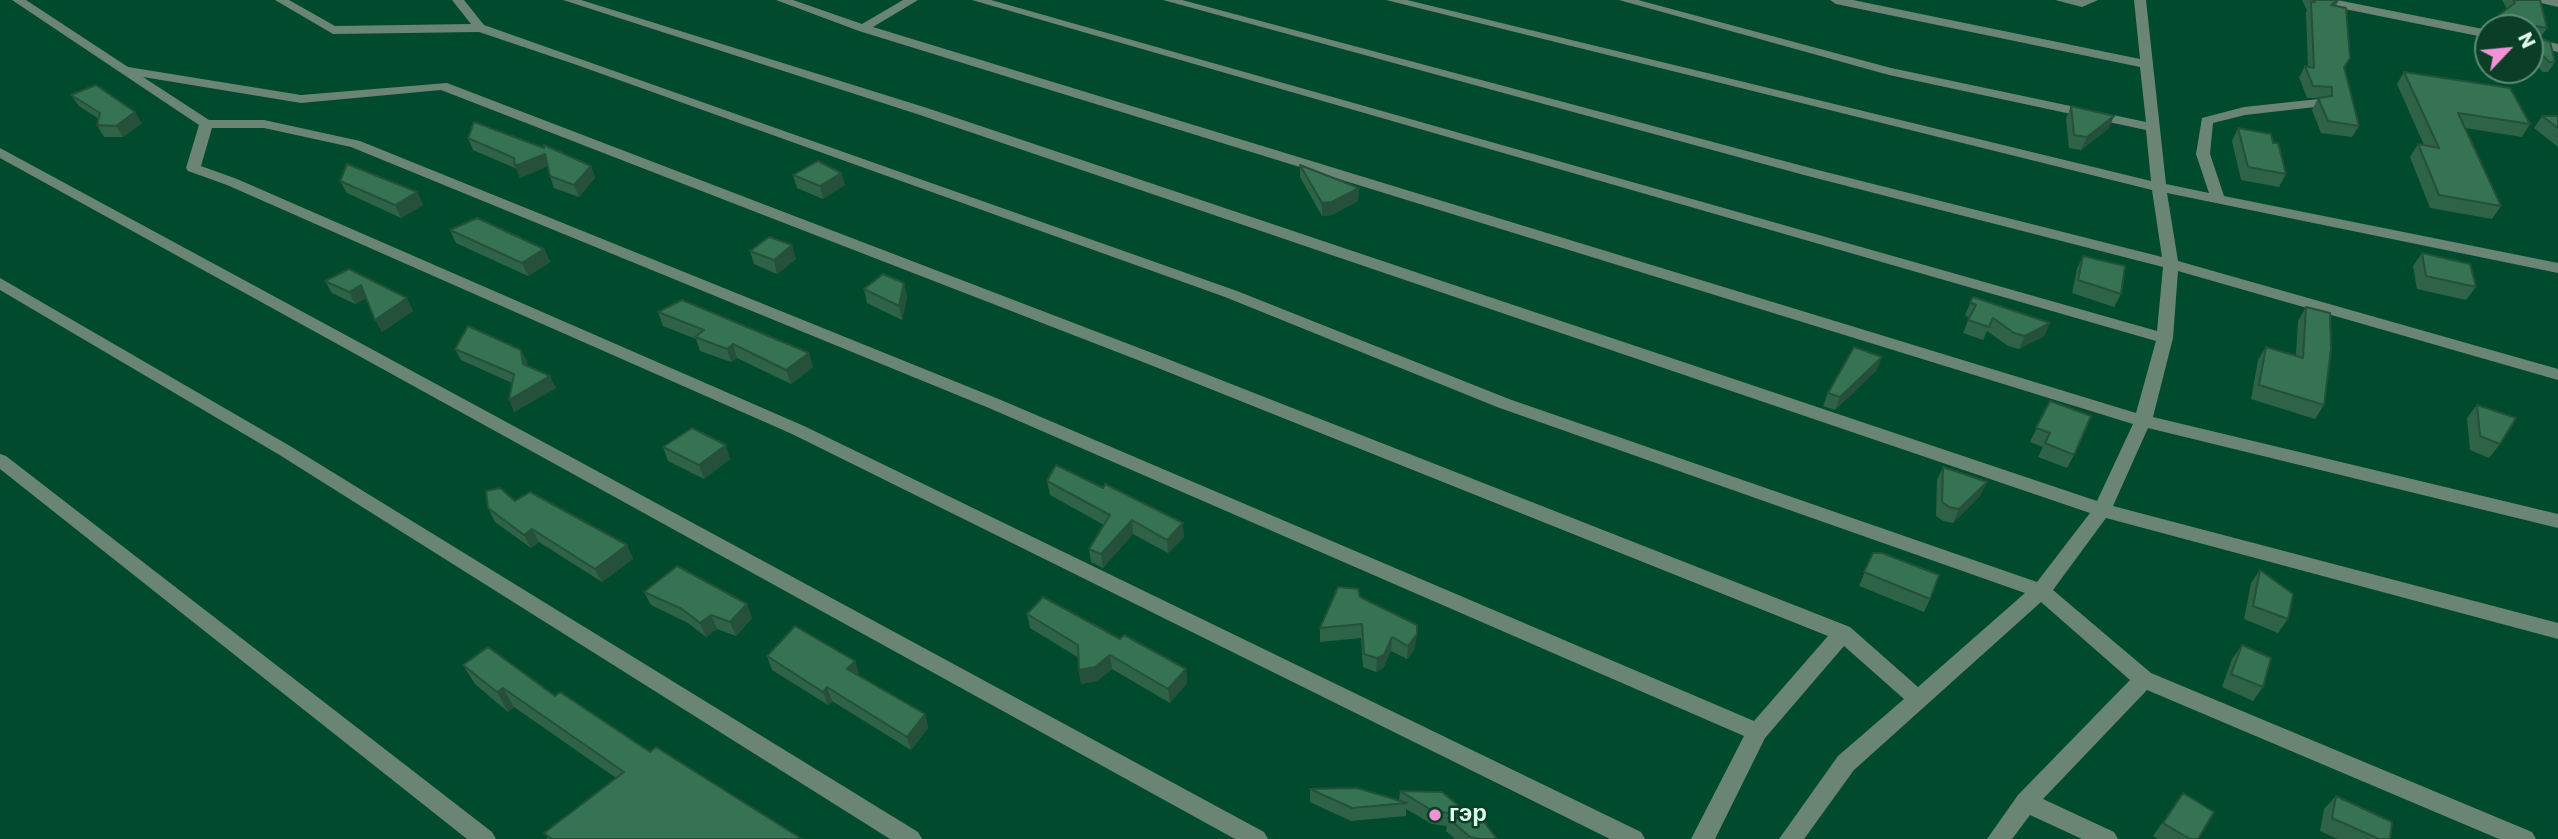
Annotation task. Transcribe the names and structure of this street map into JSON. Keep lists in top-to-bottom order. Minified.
{"places":["гэр"],"north":"top right"}
